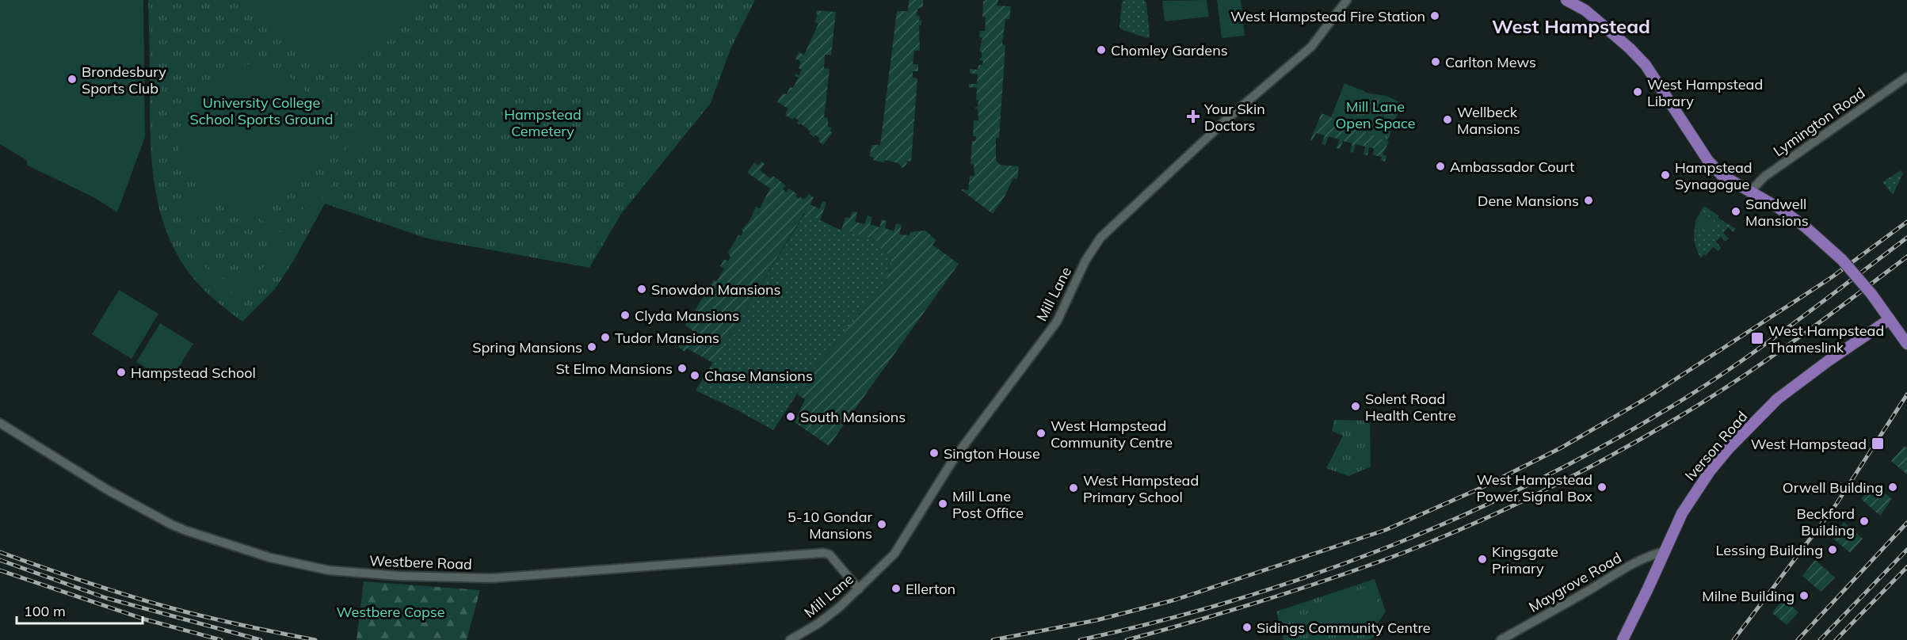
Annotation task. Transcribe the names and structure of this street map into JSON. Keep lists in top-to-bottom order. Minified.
{"streets":{"main road":["Iverson Road"],"street":["Lymington Road","Mill Lane","Westbere Road","Maygrove Road"]},"crossings":[["Mill Lane","Westbere Road"],["Iverson Road","Maygrove Road"]],"districts":["West Hampstead"],"parks":["University College School Sports Ground","Mill Lane Open Space","Hampstead Cemetery","Westbere Copse"],"places":{"other":["West Hampstead Fire Station","Chomley Gardens","Carlton Mews","Brondesbury Sports Club","West Hampstead Library","Wellbeck Mansions","Ambassador Court","Hampstead Synagogue","Dene Mansions","Sandwell Mansions","Snowdon Mansions","Clyda Mansions","Tudor Mansions","Spring Mansions","St Elmo Mansions","Hampstead School","Chase Mansions","Solent Road Health Centre","South Mansions","West Hampstead Community Centre","Sington House","West Hampstead Power Signal Box","Orwell Building","West Hampstead Primary School","Mill Lane Post Office","Beckford Building","5-10 Gondar Mansions","Lessing Building","Kingsgate Primary","Ellerton","Milne Building","Sidings Community Centre"],"health":["Your Skin Doctors"],"transit":["West Hampstead Thameslink","West Hampstead"]},"scale_bar":"100 m"}
